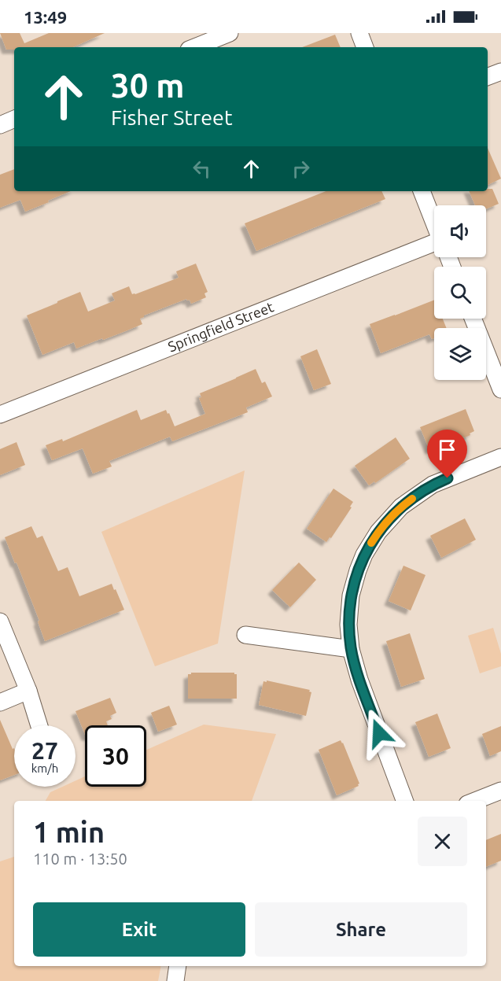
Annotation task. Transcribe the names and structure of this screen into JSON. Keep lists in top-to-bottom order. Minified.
{"streets":{"street":["Springfield Street"]},"page":{"status":"13:49","turn":["30 m","Fisher Street"],"speed":"27 km/h","limit":"30","heading":["1 min","110 m · 13:50"],"buttons":["Exit","Share"]}}
